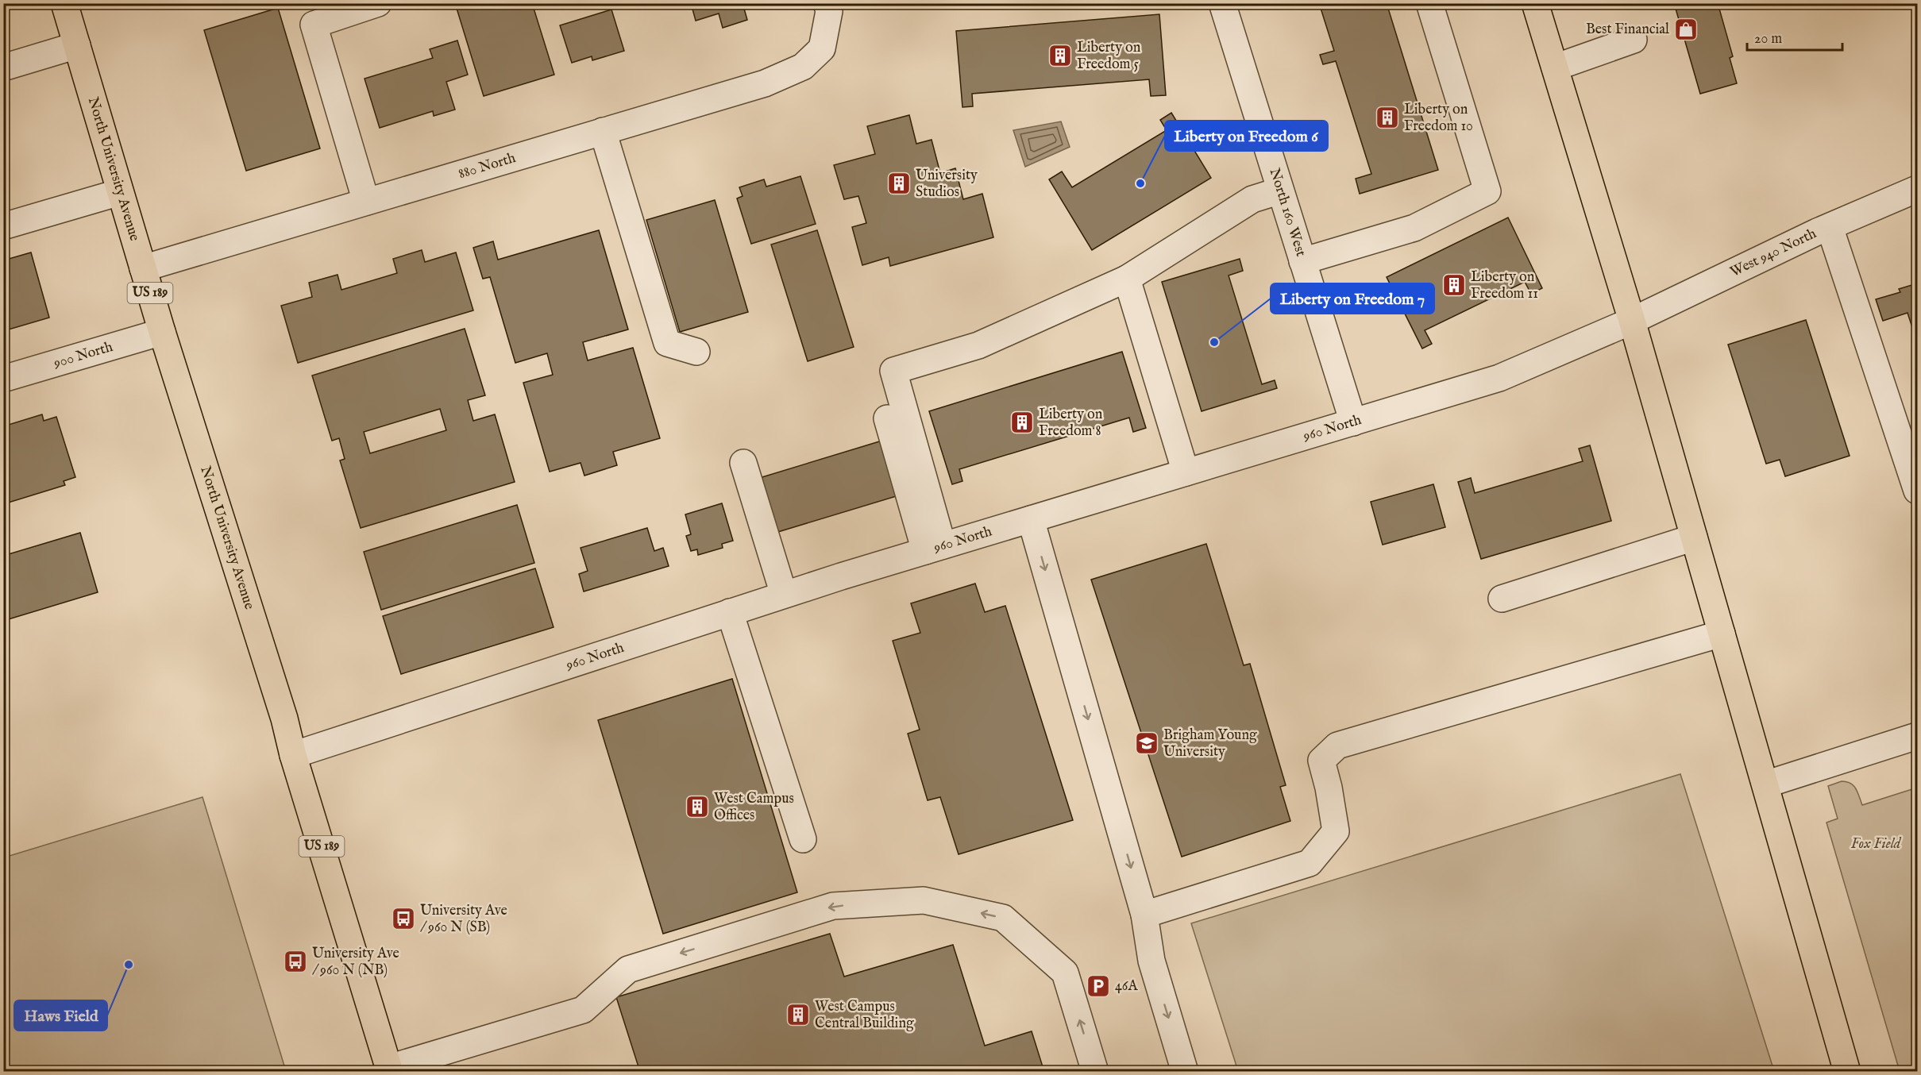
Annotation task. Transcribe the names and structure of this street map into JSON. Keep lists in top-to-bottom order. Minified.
{"streets":{"main road":["North University Avenue","US 189"],"street":["880 North","North 160 West","West 940 North","900 North","960 North"]},"crossings":[["880 North","North University Avenue"],["North University Avenue","900 North"],["North University Avenue","960 North"],["North 160 West","960 North"],["West 940 North","960 North"]],"parks":["Fox Field"],"places":{"shop":["Best Financial"],"building":["Liberty on Freedom 5","Liberty on Freedom 10","University Studios","Liberty on Freedom 11","Liberty on Freedom 8","West Campus Offices","West Campus Central Building"],"other":["Liberty on Freedom 6","Liberty on Freedom 7","Haws Field"],"school or university":["Brigham Young University"],"bus stop":["University Ave / 960 N (SB)","University Ave / 960 N (NB)"],"parking":["46A"]},"scale_bar":"20 m"}
